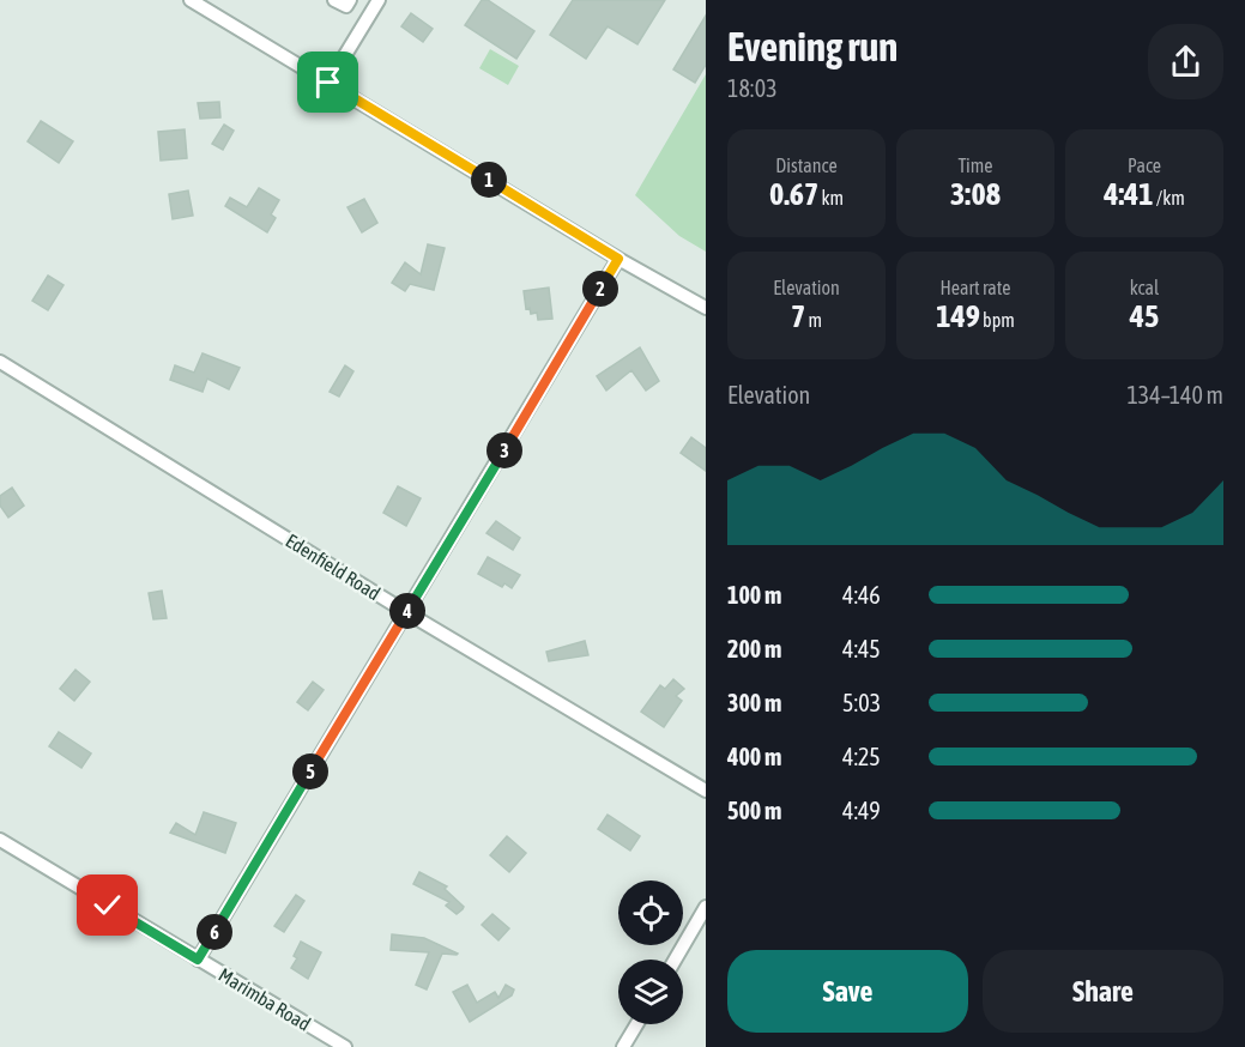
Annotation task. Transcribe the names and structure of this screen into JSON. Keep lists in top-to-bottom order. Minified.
{"streets":{"street":["Edenfield Road","Marimba Road"]},"page":{"heading":["Evening run","18:03"],"stats":[["Distance","0.67 km"],["Time","3:08"],["Pace","4:41 /km"],["Elevation","7 m"],["Heart rate","149 bpm"],["kcal","45"]],"pins":["1","2","3","4","5","6"],"chart":["Elevation","134–140 m"],"list":[{"name":"100 m","note":"4:46"},{"name":"200 m","note":"4:45"},{"name":"300 m","note":"5:03"},{"name":"400 m","note":"4:25"},{"name":"500 m","note":"4:49"}],"buttons":["Save","Share"]}}
